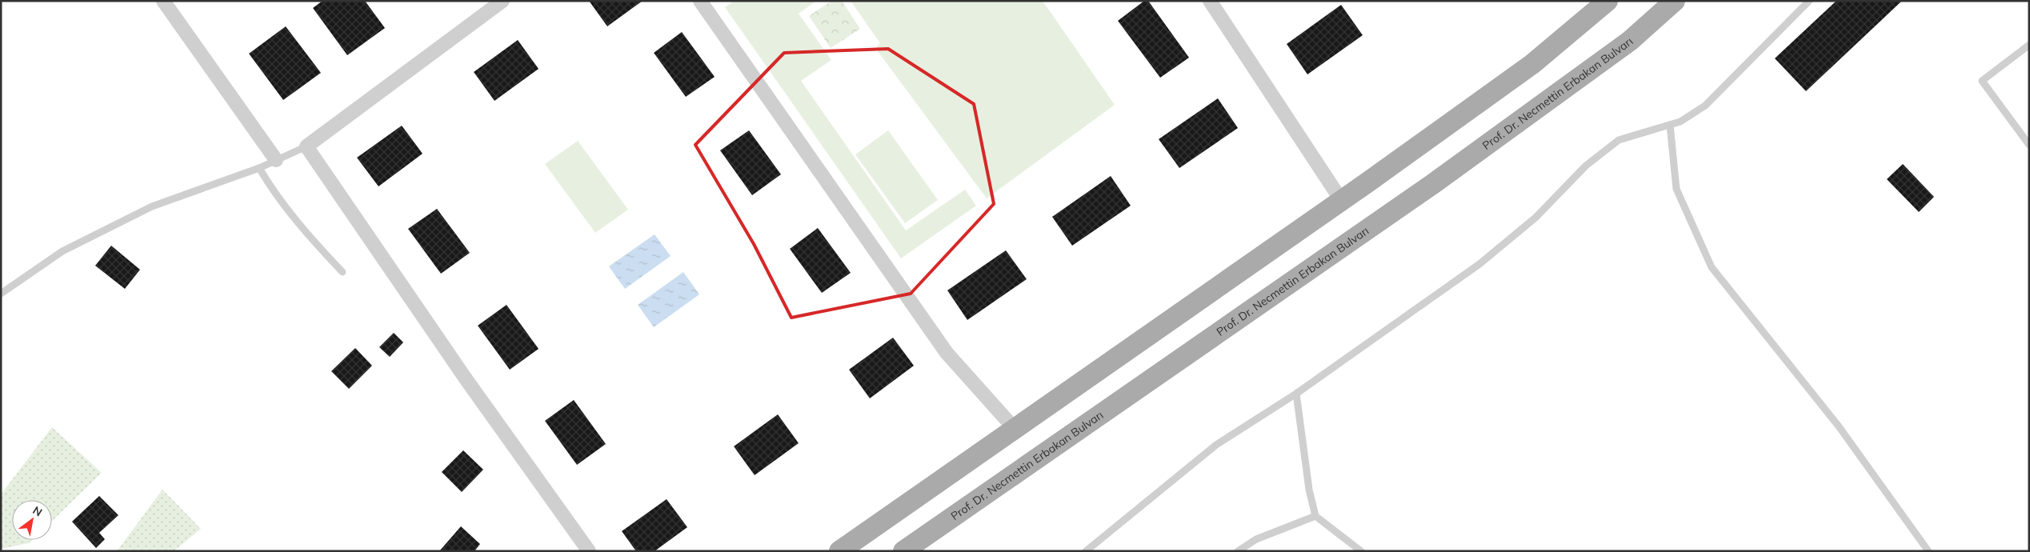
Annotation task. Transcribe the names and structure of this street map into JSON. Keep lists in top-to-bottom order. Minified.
{"streets":{"main road":["Prof. Dr. Necmettin Erbakan Bulvarı"]},"north":"top right"}
